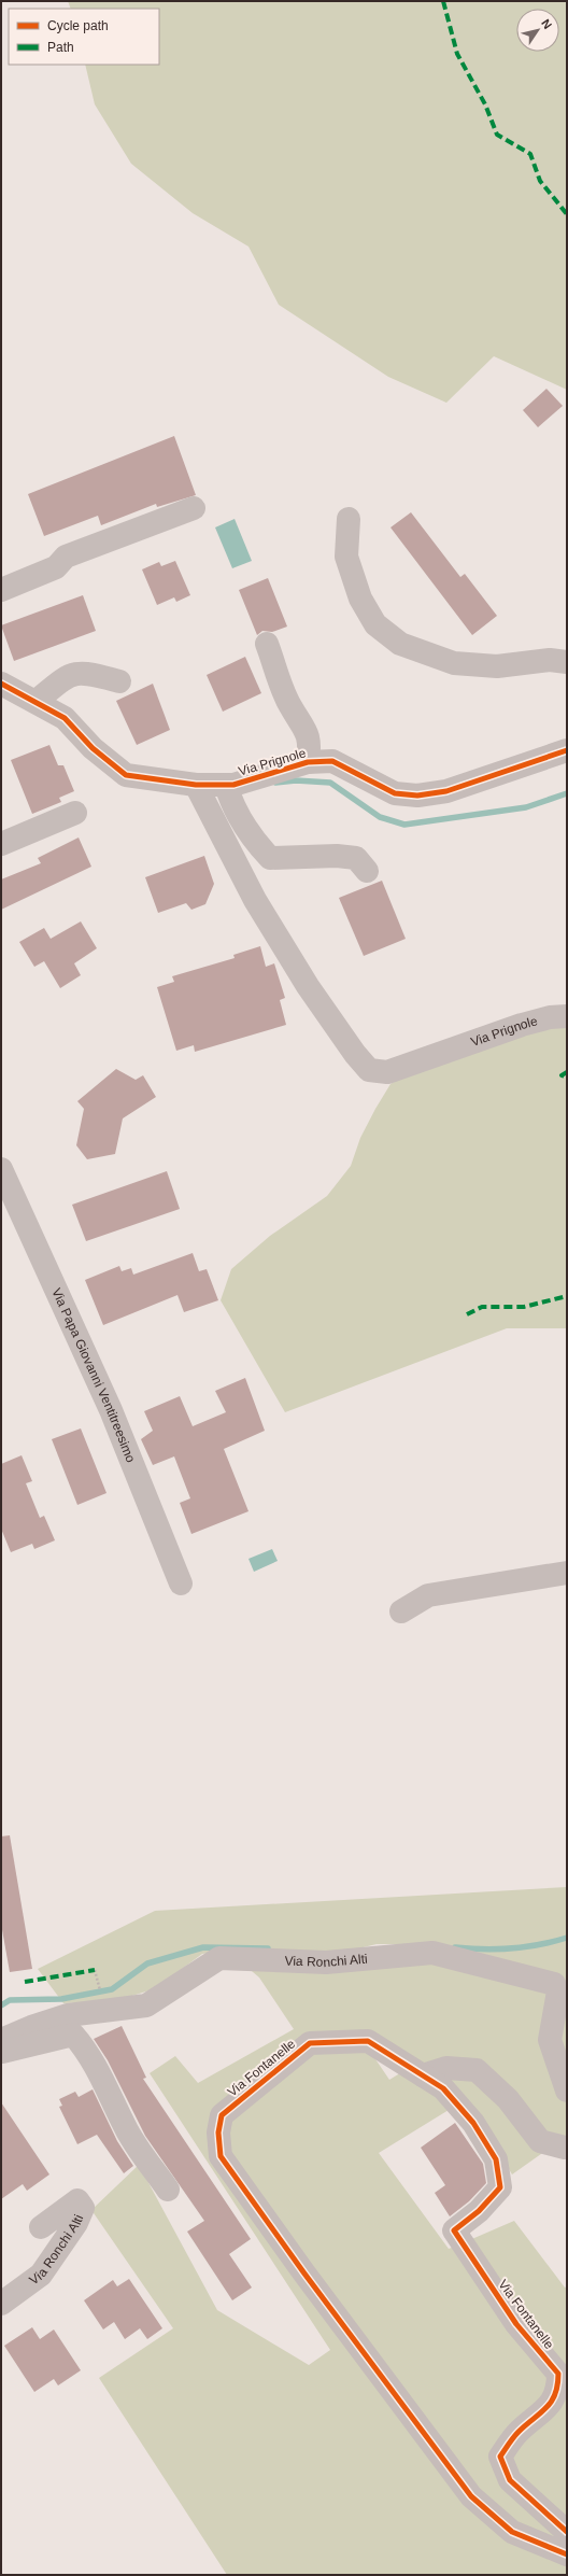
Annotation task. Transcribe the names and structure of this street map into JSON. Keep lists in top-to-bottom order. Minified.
{"streets":{"street":["Via Prignole","Via Papa Giovanni Ventitreesimo","Via Ronchi Alti","Via Fontanelle"]},"legend":["Cycle path","Path"],"north":"top right"}
